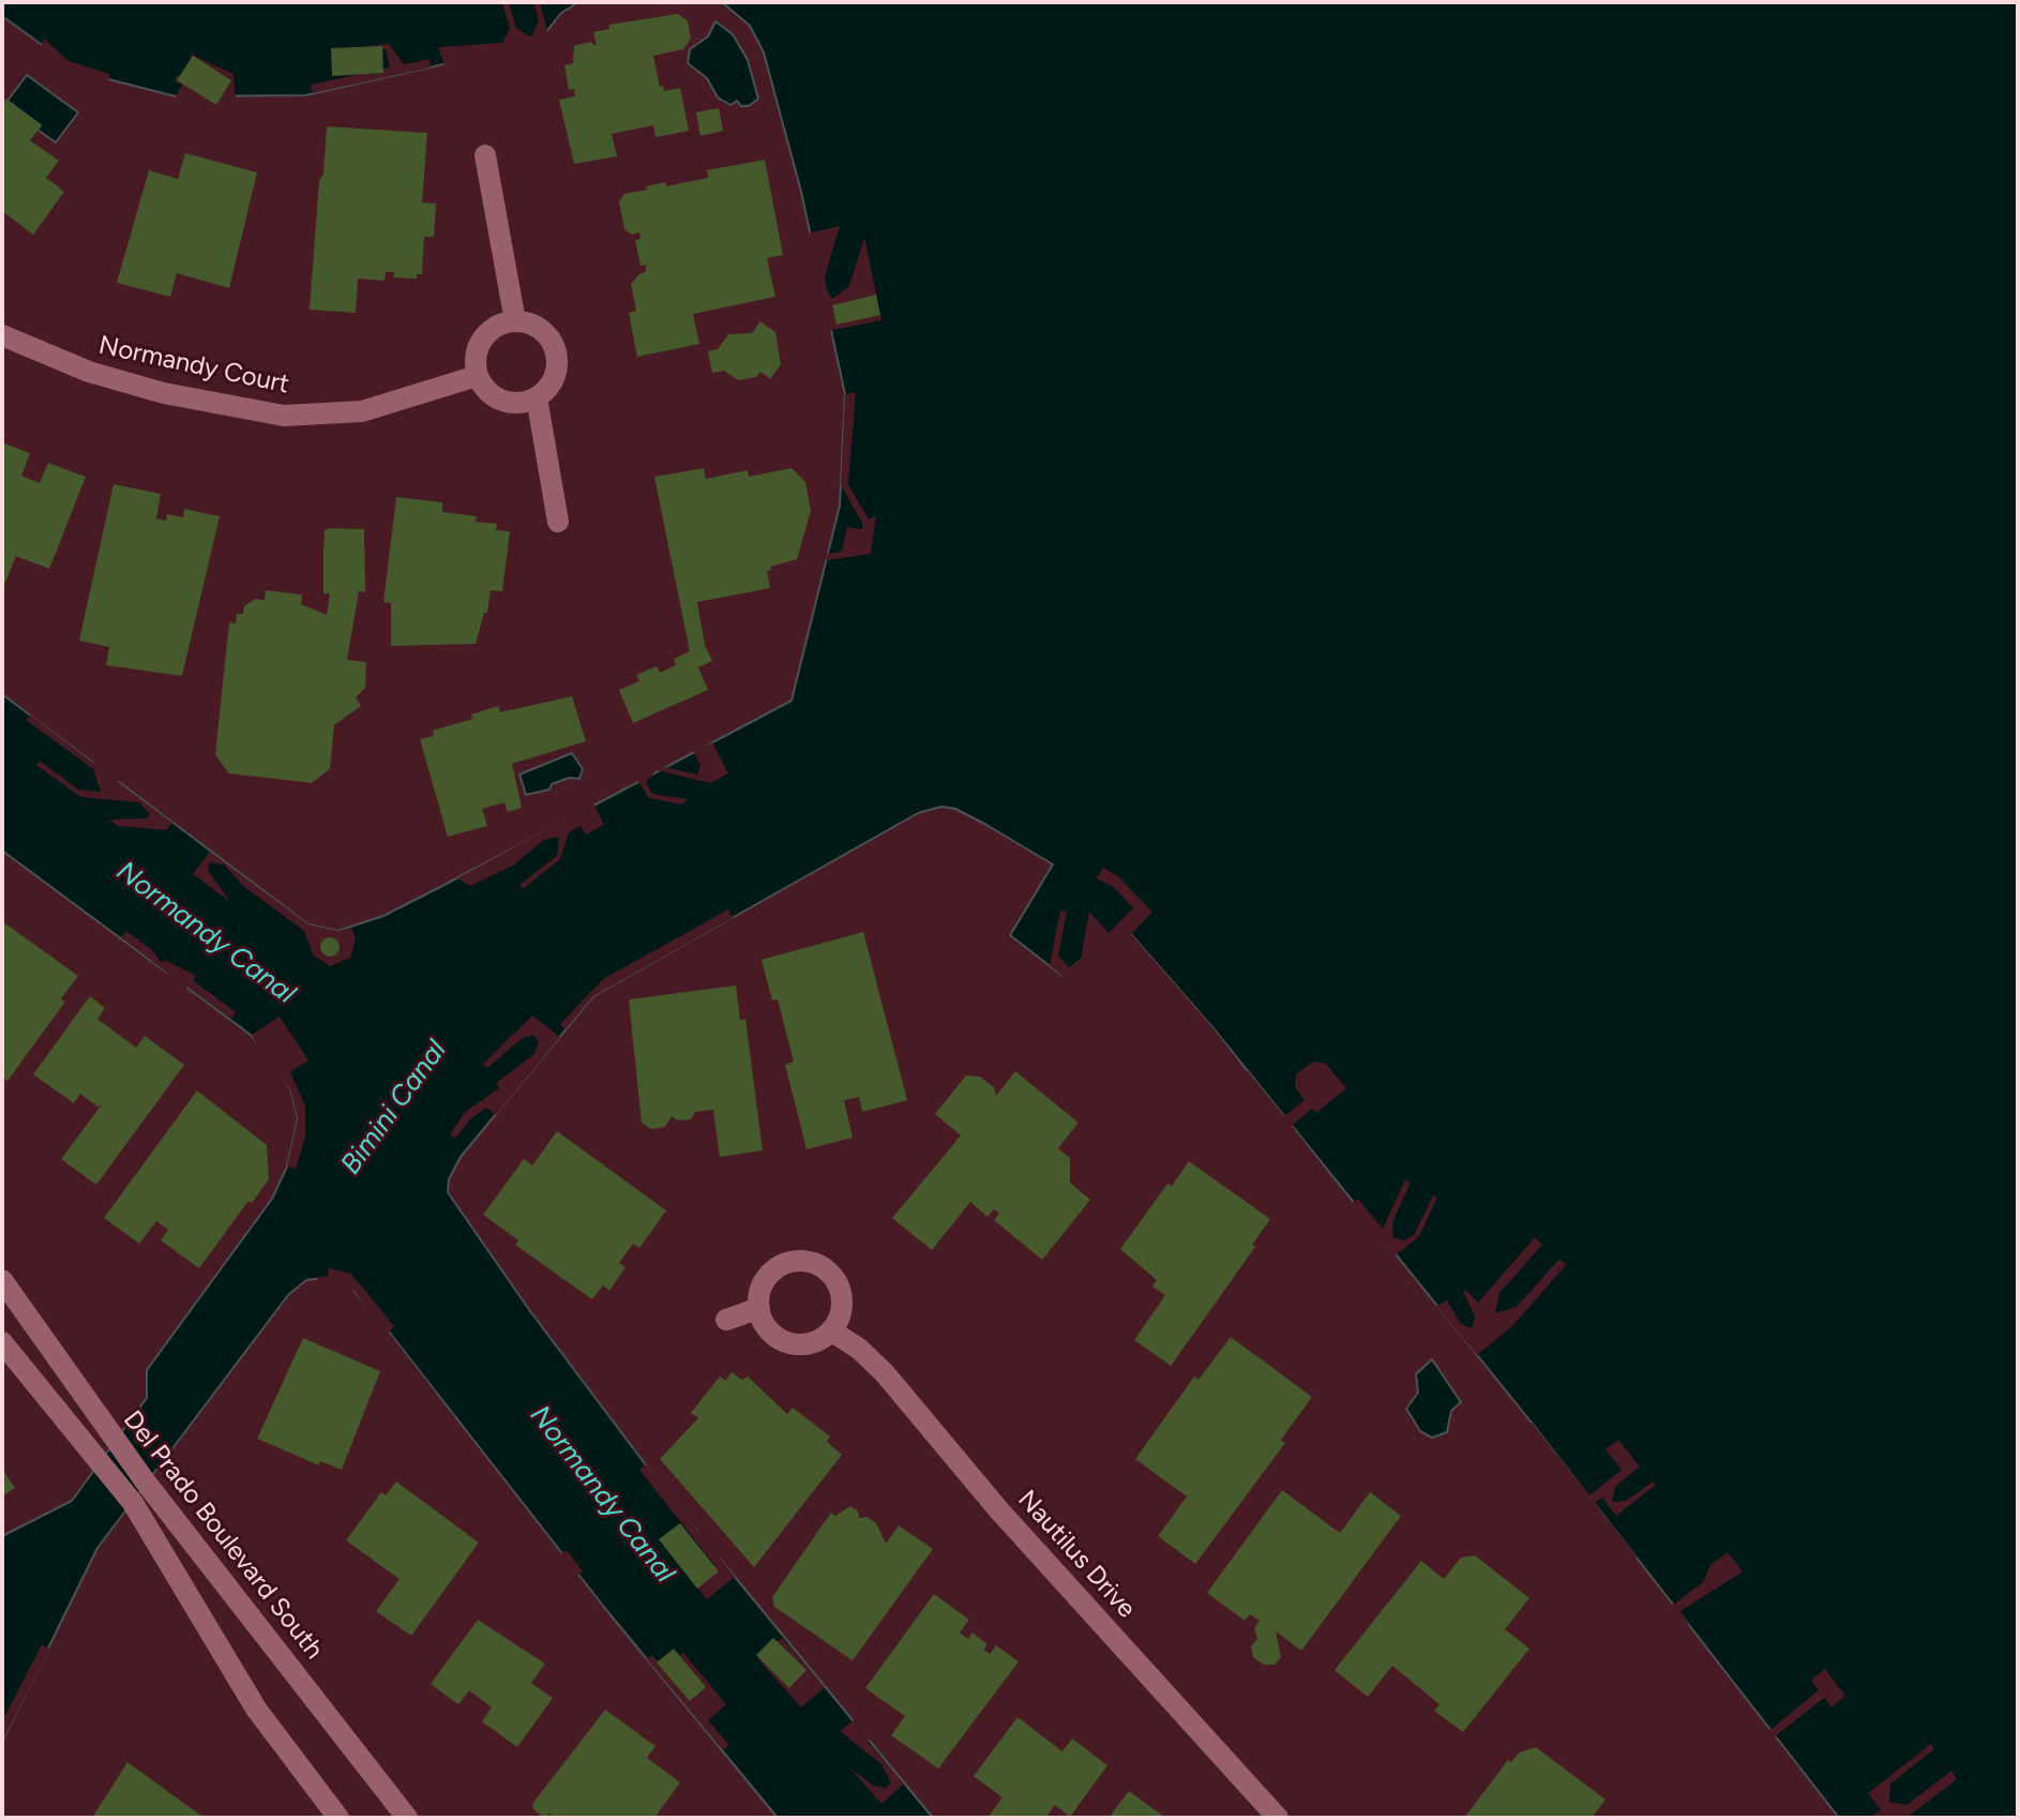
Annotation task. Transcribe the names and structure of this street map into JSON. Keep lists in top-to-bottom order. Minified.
{"streets":{"street":["Normandy Court","Del Prado Boulevard South","Nautilus Drive"]},"water":["Normandy Canal","Bimini Canal"]}
